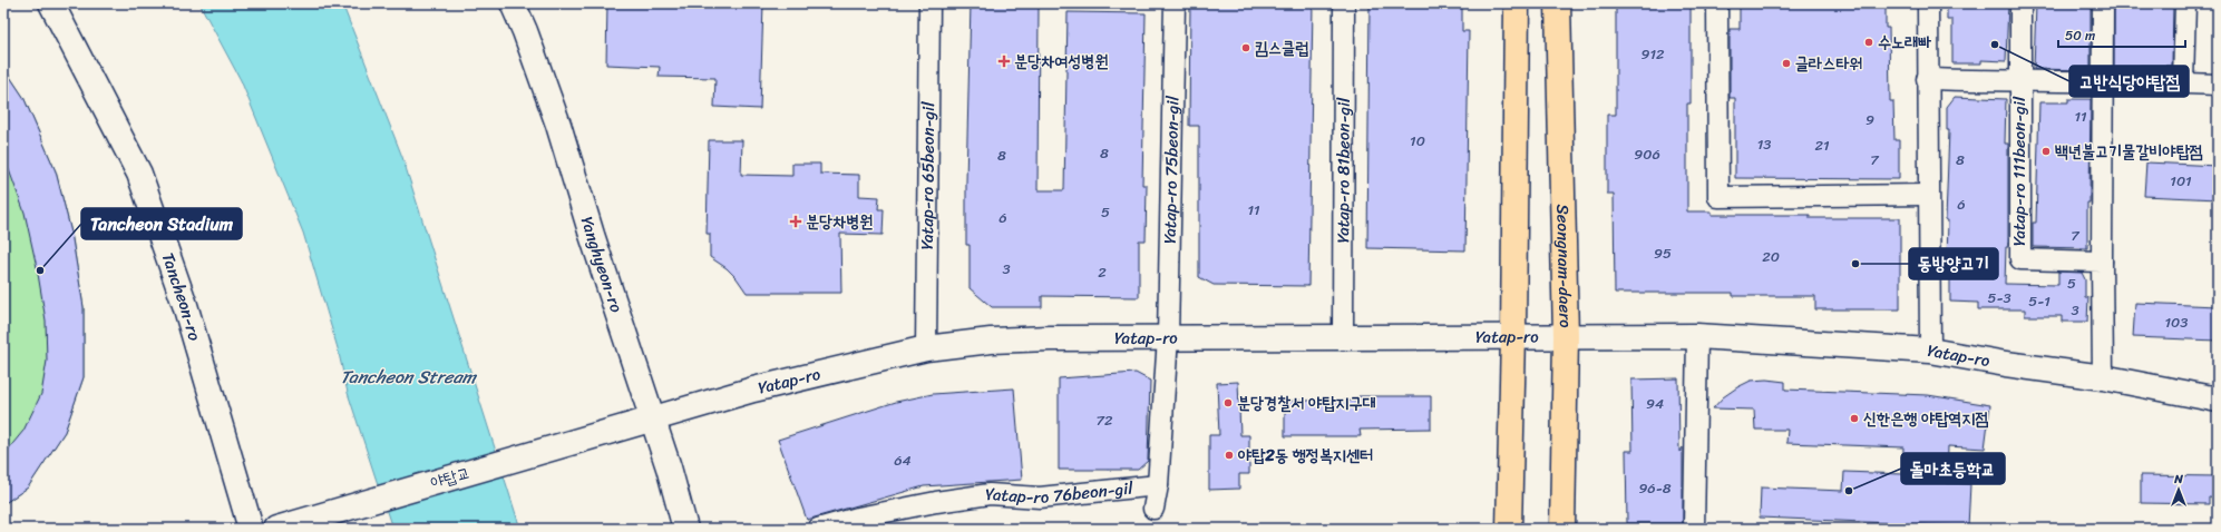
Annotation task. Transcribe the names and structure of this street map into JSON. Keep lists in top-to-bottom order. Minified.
{"streets":{"main road":["Seongnam-daero"],"street":["Yatap-ro 75beon-gil","Yatap-ro 81beon-gil","Yatap-ro 111beon-gil","Yatap-ro 65beon-gil","Yanghyeon-ro","Tancheon-ro","Yatap-ro","야탑교","Yatap-ro 76beon-gil"]},"crossings":[["Yatap-ro 75beon-gil","Yatap-ro"],["Yatap-ro 75beon-gil","Yatap-ro 76beon-gil"],["Yatap-ro 81beon-gil","Yatap-ro"],["Yatap-ro 65beon-gil","Yatap-ro"],["Yanghyeon-ro","Yatap-ro"],["Seongnam-daero","Yatap-ro"],["Yatap-ro","야탑교"],["Yatap-ro","Yatap-ro 76beon-gil"]],"water":["Tancheon Stream"],"places":{"other":["수노래빠","고반식당야탑점","킴스클럽","글라스타워","백년불고기물갈비야탑점","동방양고기","Tancheon Stadium","분당경찰서 야탑지구대","신한은행 야탑역지점","야탑2동 행정복지센터","돌마초등학교"],"health":["분당차여성병원","분당차병원"]},"house_numbers":["912","11","9","10","13","21","8","906","8","7","8","101","6","11","5","6","7","95","20","3","2","5","5-3","5-1","3","103","94","72","64","96-8"],"scale_bar":"50 m","north":"top"}
